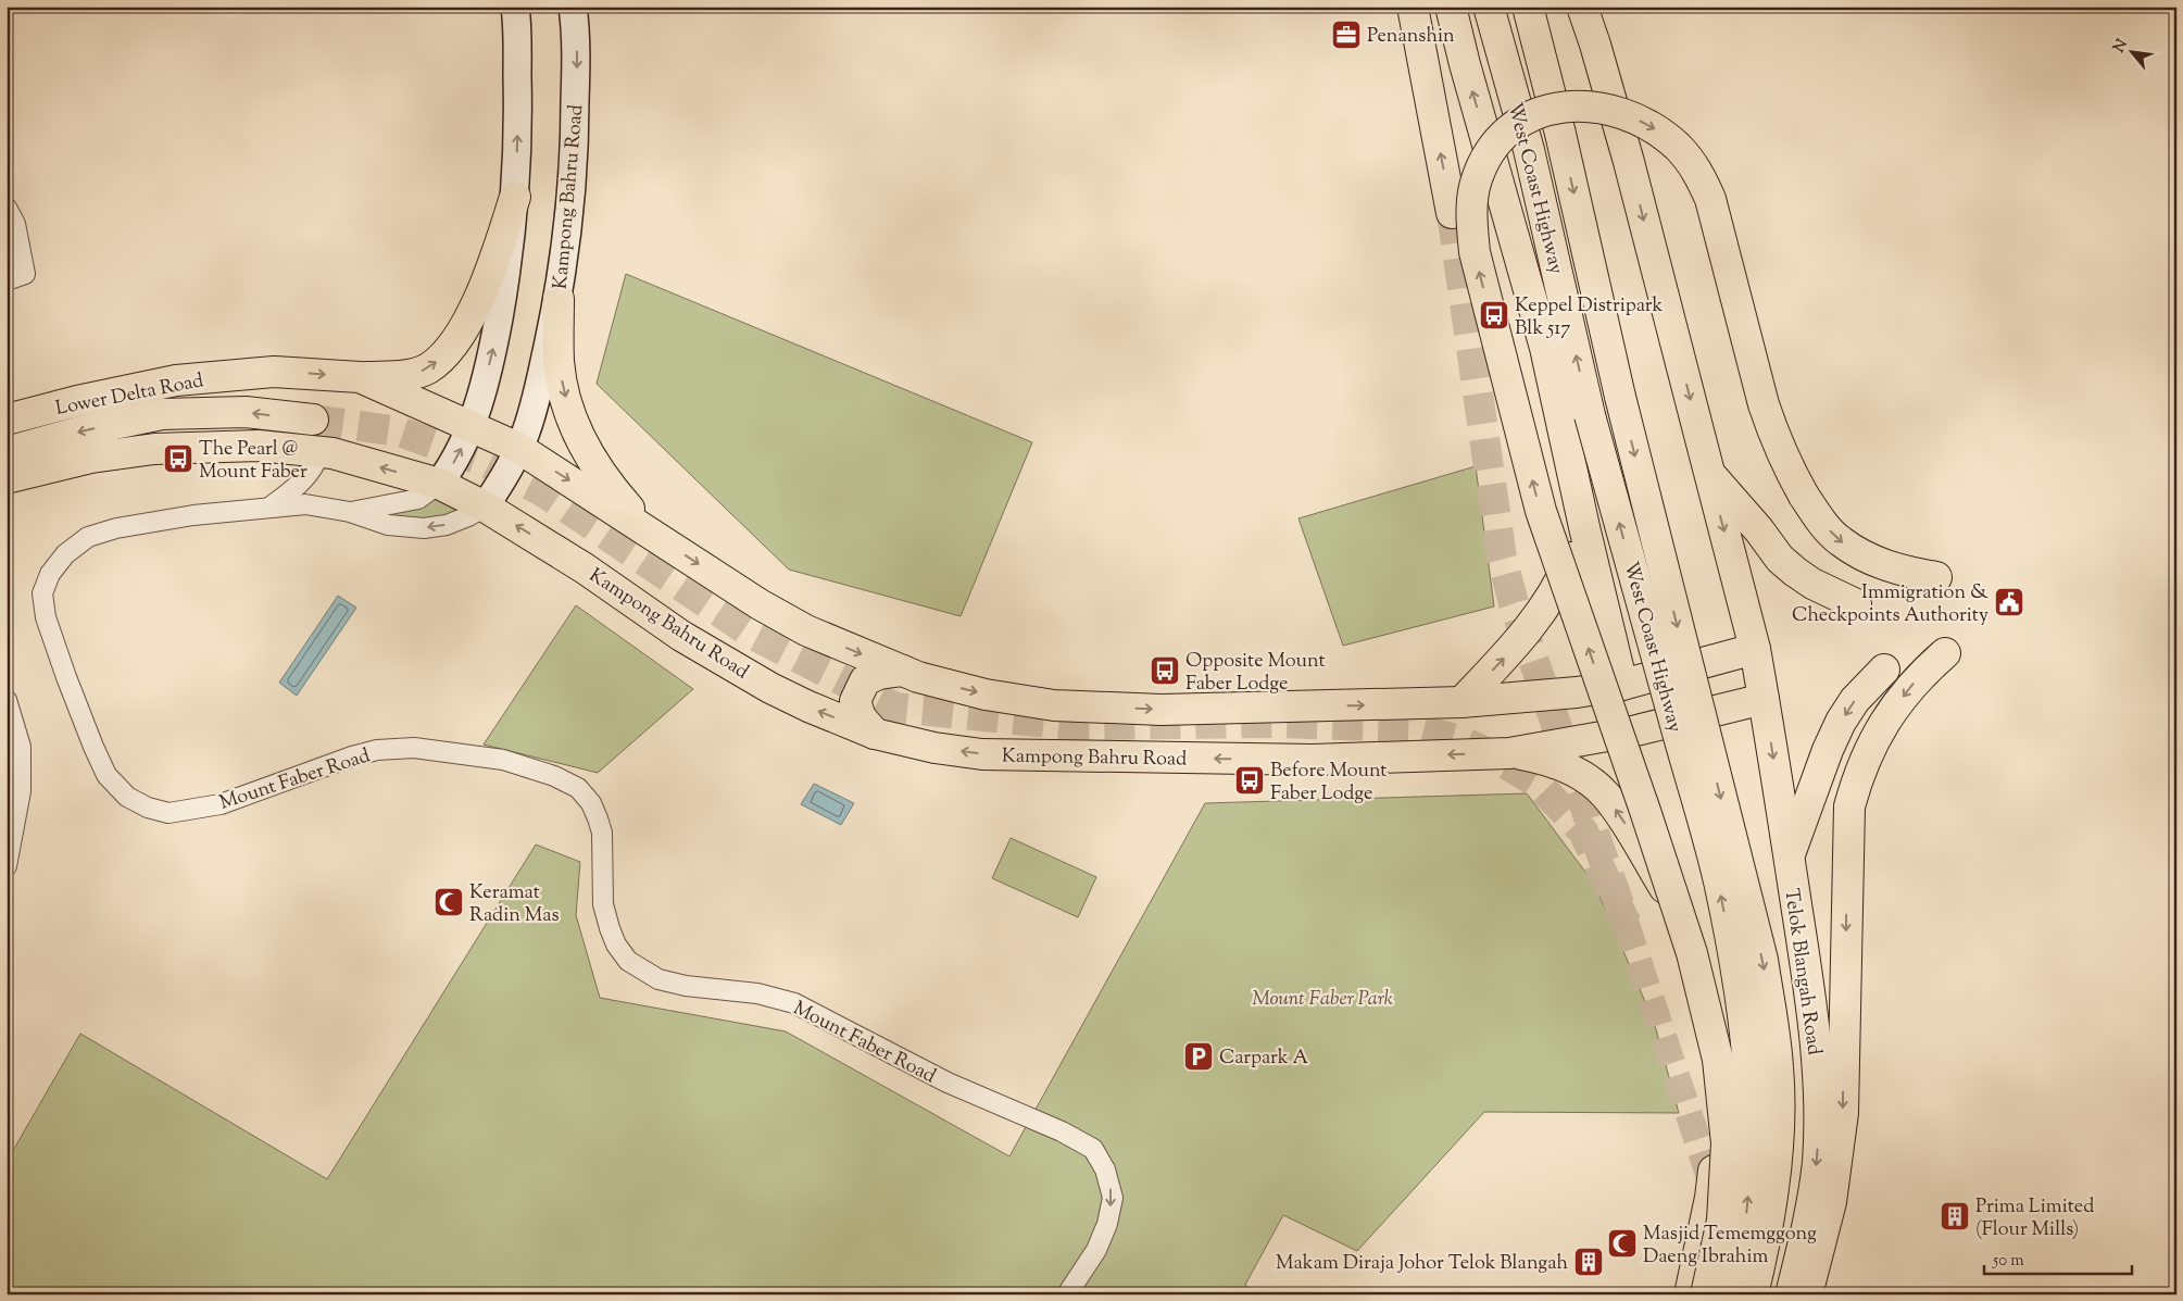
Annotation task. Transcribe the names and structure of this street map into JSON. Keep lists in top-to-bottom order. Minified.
{"streets":{"main road":["West Coast Highway","Kampong Bahru Road","Lower Delta Road","Telok Blangah Road"],"street":["Mount Faber Road"]},"crossings":[["Kampong Bahru Road","Mount Faber Road"],["Kampong Bahru Road","Telok Blangah Road"]],"parks":["Mount Faber Park"],"places":{"office":["Penanshin"],"bus stop":["Keppel Distripark Blk 517","The Pearl @ Mount Faber","Opposite Mount Faber Lodge","Before Mount Faber Lodge"],"public building":["Immigration & Checkpoints Authority"],"mosque":["Keramat Radin Mas","Masjid Tememggong Daeng Ibrahim"],"parking":["Carpark A"],"building":["Prima Limited (Flour Mills)","Makam Diraja Johor Telok Blangah"]},"scale_bar":"50 m","north":"top left"}
